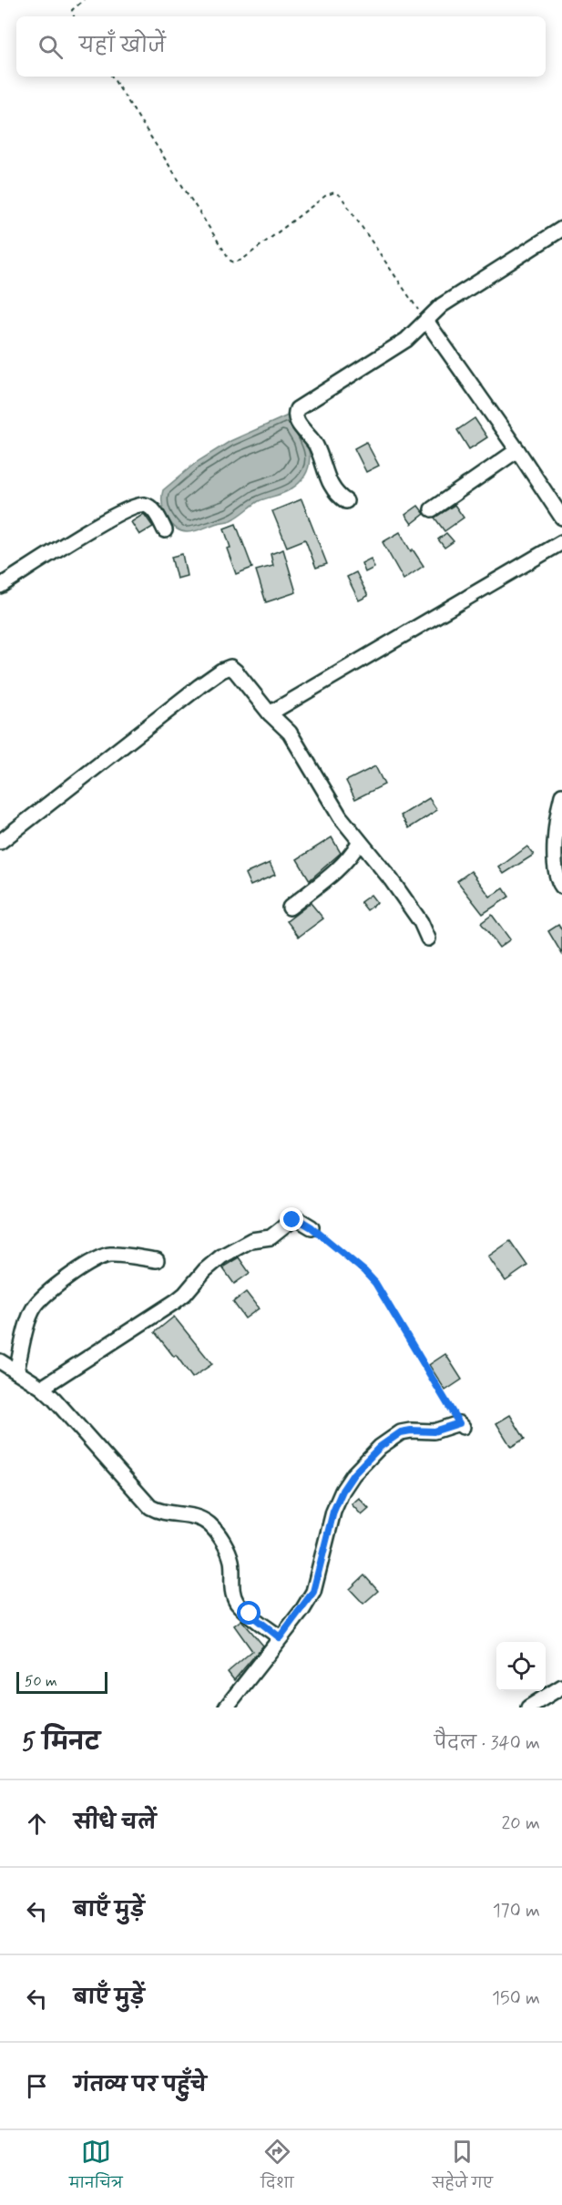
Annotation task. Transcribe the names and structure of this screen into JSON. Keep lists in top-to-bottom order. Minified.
{"scale_bar":"50 m","page":{"search":"यहाँ खोजें","scale":"50 m","heading":["5 मिनट","पैदल · 340 m"],"list":[["सीधे चलें","20 m"],["बाएँ मुड़ें","170 m"],["बाएँ मुड़ें","150 m"],"गंतव्य पर पहुँचे"],"nav":["मानचित्र","दिशा","सहेजे गए"]}}
